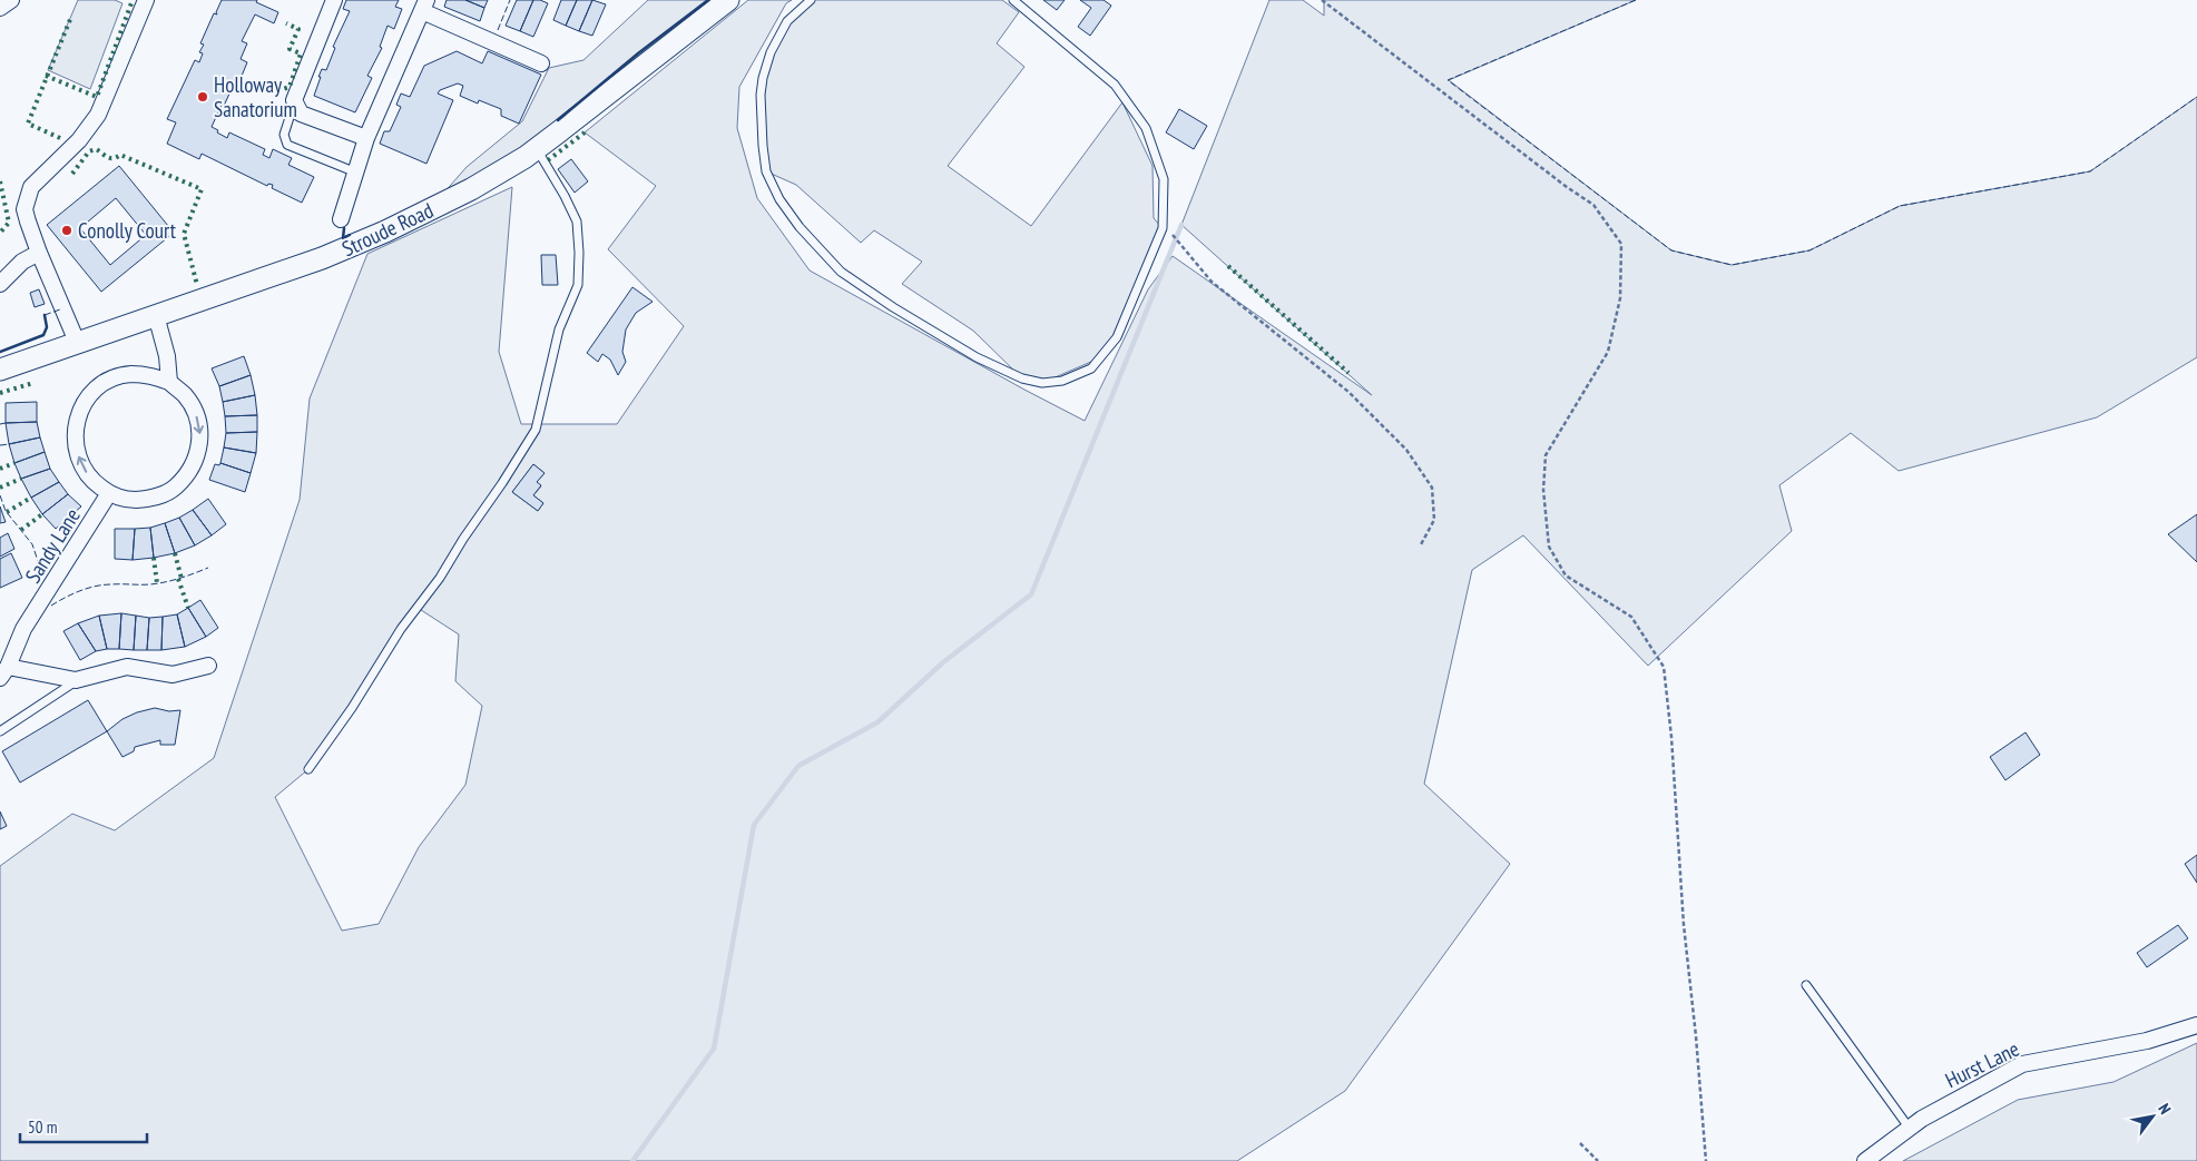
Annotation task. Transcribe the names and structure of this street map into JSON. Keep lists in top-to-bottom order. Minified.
{"streets":{"street":["Stroude Road","Sandy Lane","Hurst Lane"]},"places":["Holloway Sanatorium","Conolly Court"],"scale_bar":"50 m","north":"top right"}
